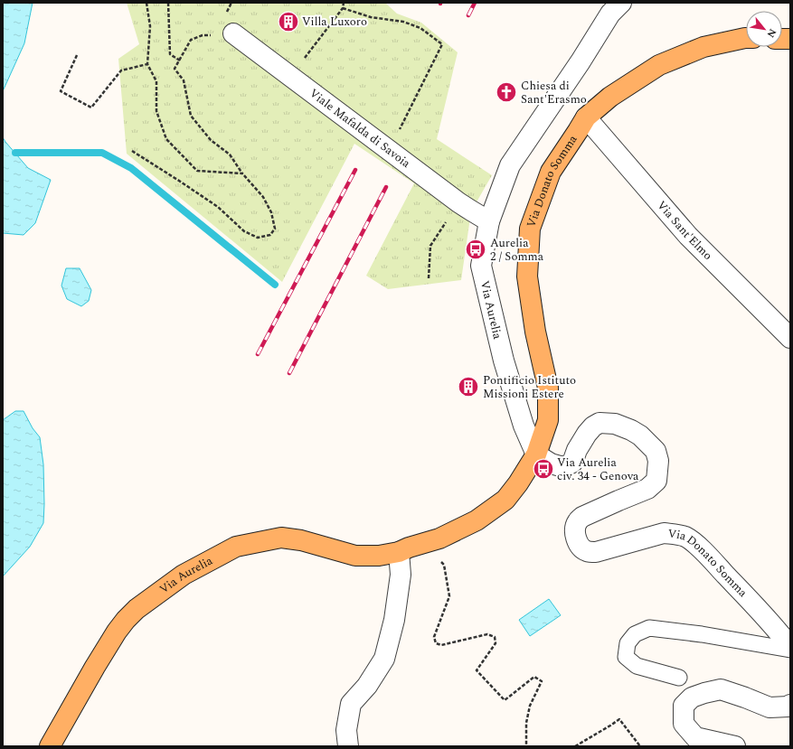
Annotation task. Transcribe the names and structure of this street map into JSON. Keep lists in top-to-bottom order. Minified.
{"streets":{"main road":["Via Donato Somma","Via Aurelia"],"street":["Viale Mafalda di Savoia","Via Sant'Elmo"]},"crossings":[["Viale Mafalda di Savoia","Via Aurelia"],["Via Donato Somma","Via Sant'Elmo"],["Via Donato Somma","Via Aurelia"]],"places":{"building":["Villa Luxoro","Pontificio Istituto Missioni Estere"],"church":["Chiesa di Sant'Erasmo"],"bus stop":["Aurelia 2 / Somma","Via Aurelia civ. 34 - Genova"]},"north":"bottom right"}
